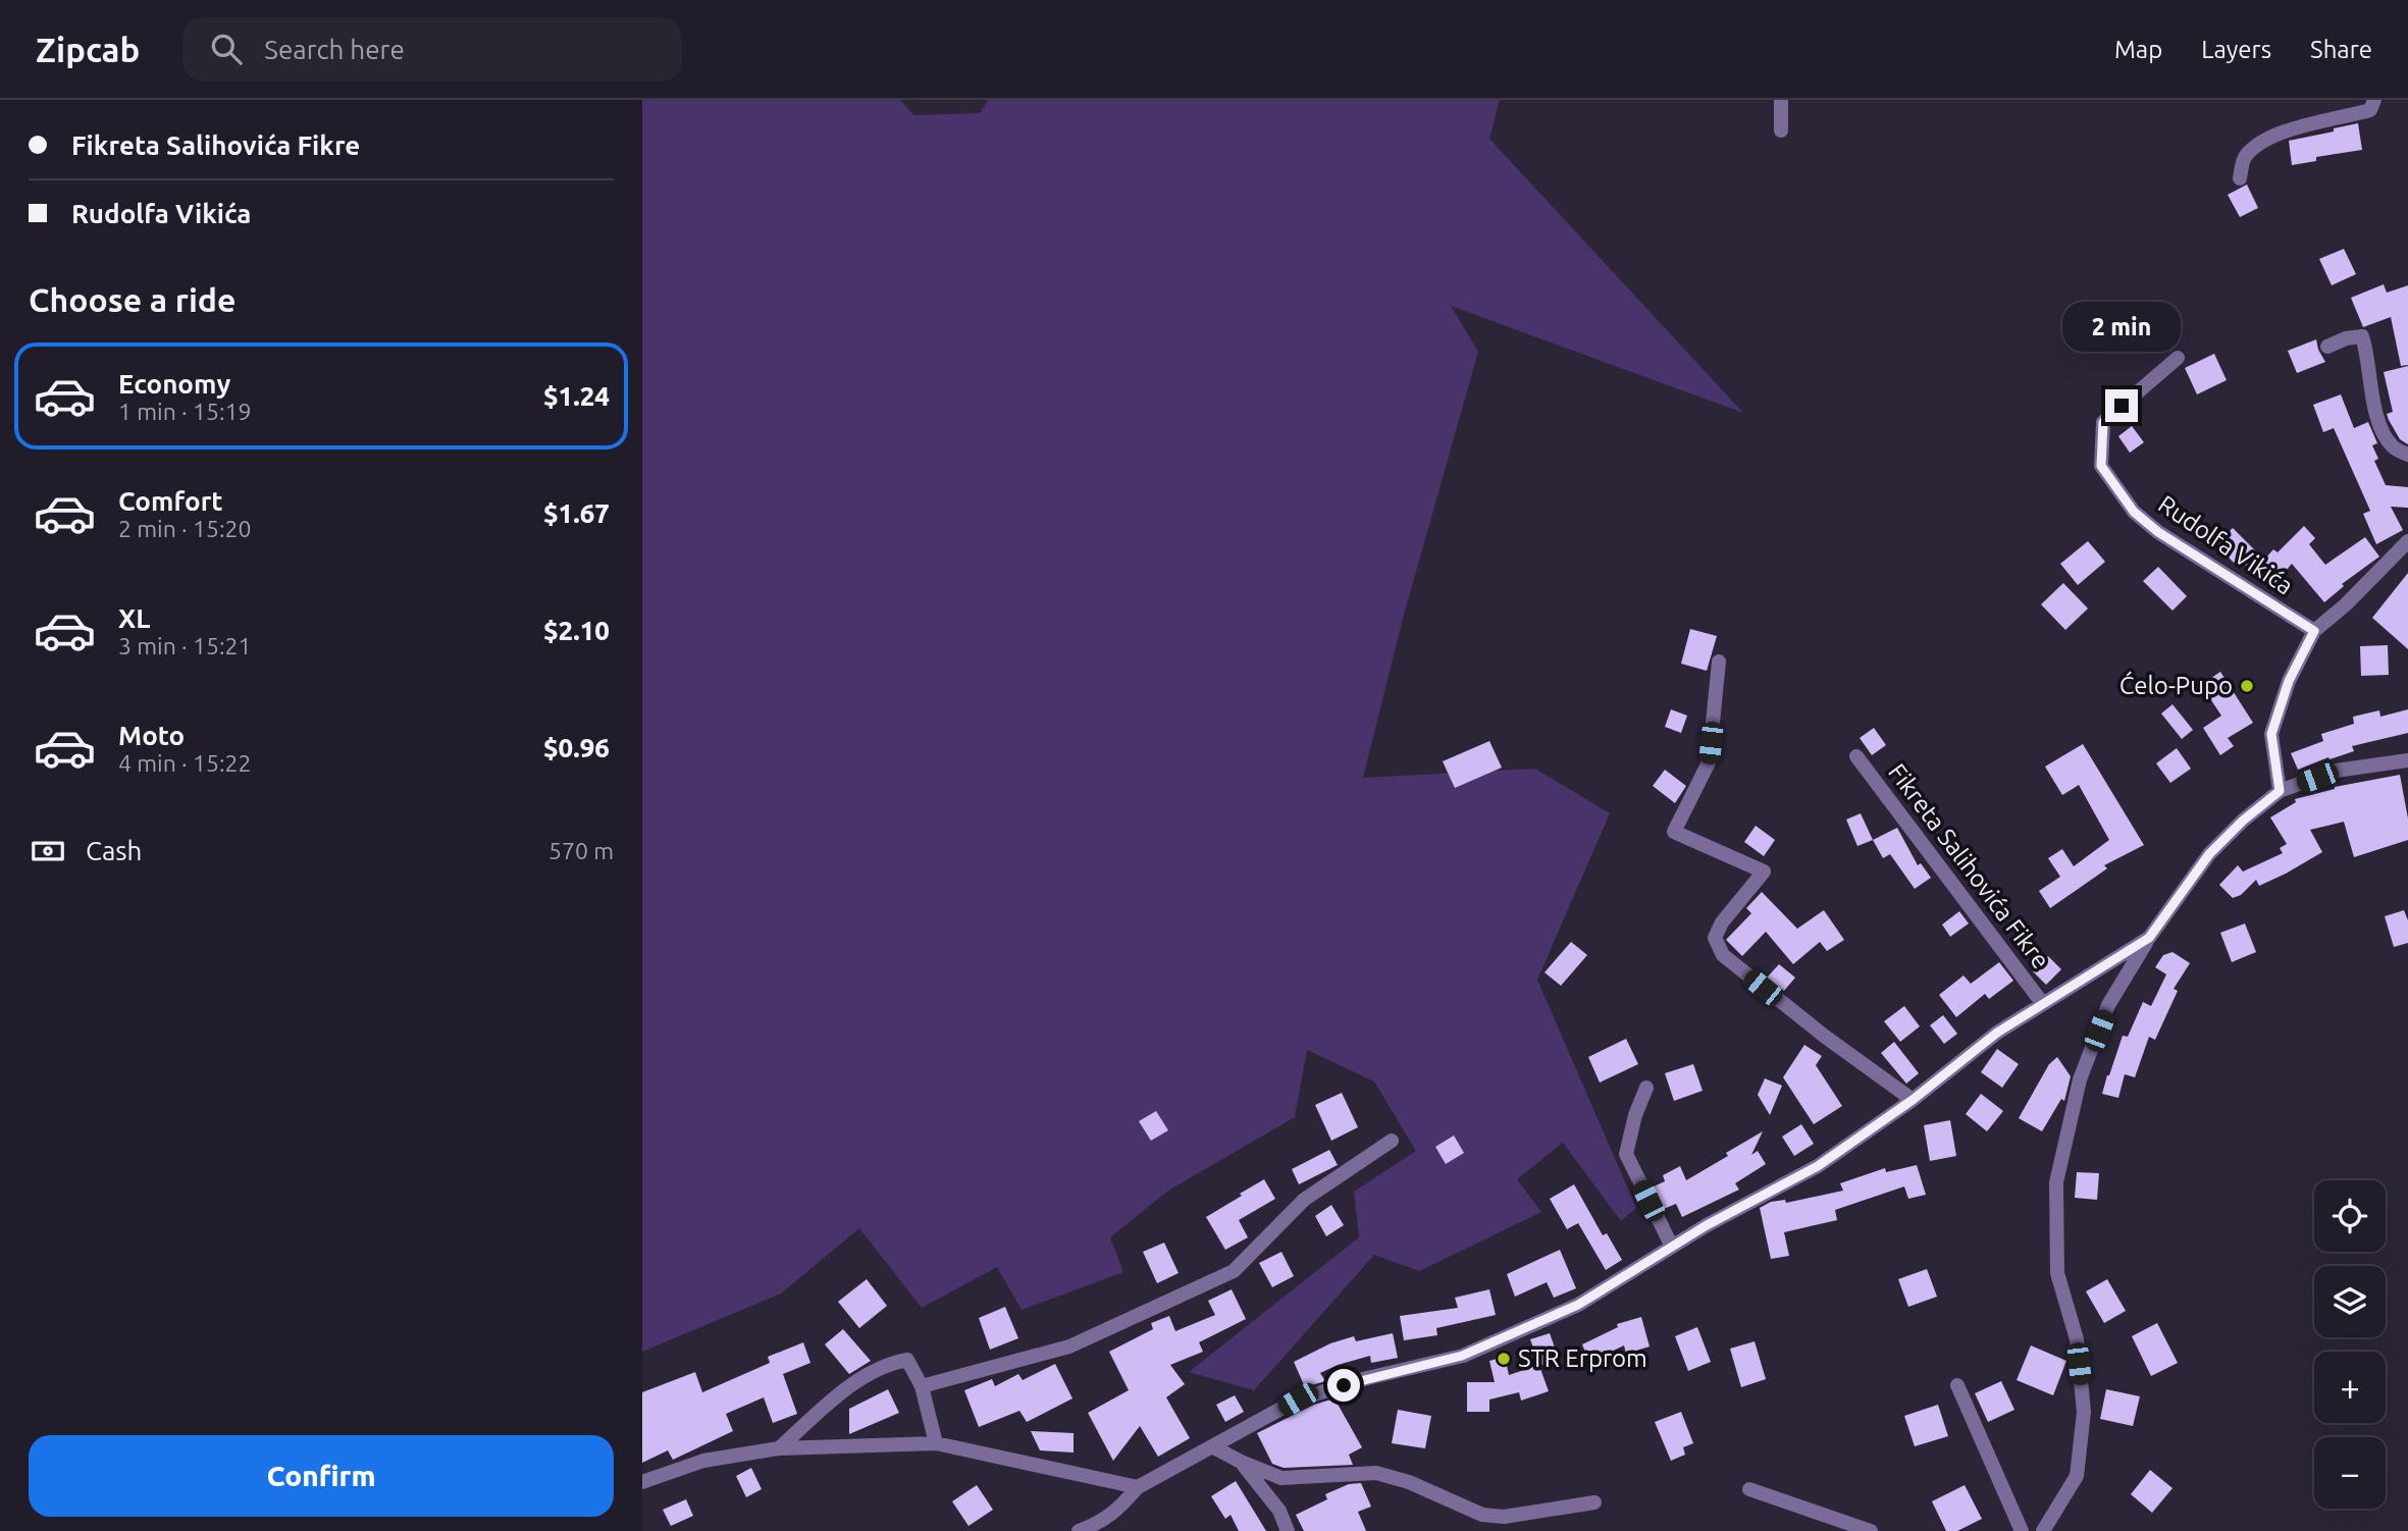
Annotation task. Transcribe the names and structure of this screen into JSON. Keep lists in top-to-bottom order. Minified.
{"streets":{"street":["Rudolfa Vikića","Fikreta Salihovića Fikre"]},"places":["Ćelo-Pupo","STR Erprom"],"page":{"header":"Zipcab","search":"Search here","nav":["Map","Layers","Share"],"banner":["Fikreta Salihovića Fikre","Rudolfa Vikića"],"heading":"Choose a ride","bubble":"2 min","list":[{"name":"Economy","note":"1 min · 15:19","value":"$1.24"},{"name":"Comfort","note":"2 min · 15:20","value":"$1.67"},{"name":"XL","note":"3 min · 15:21","value":"$2.10"},{"name":"Moto","note":"4 min · 15:22","value":"$0.96"}],"pay":["Cash","570 m"],"map_buttons":["+","−"],"buttons":"Confirm"}}
